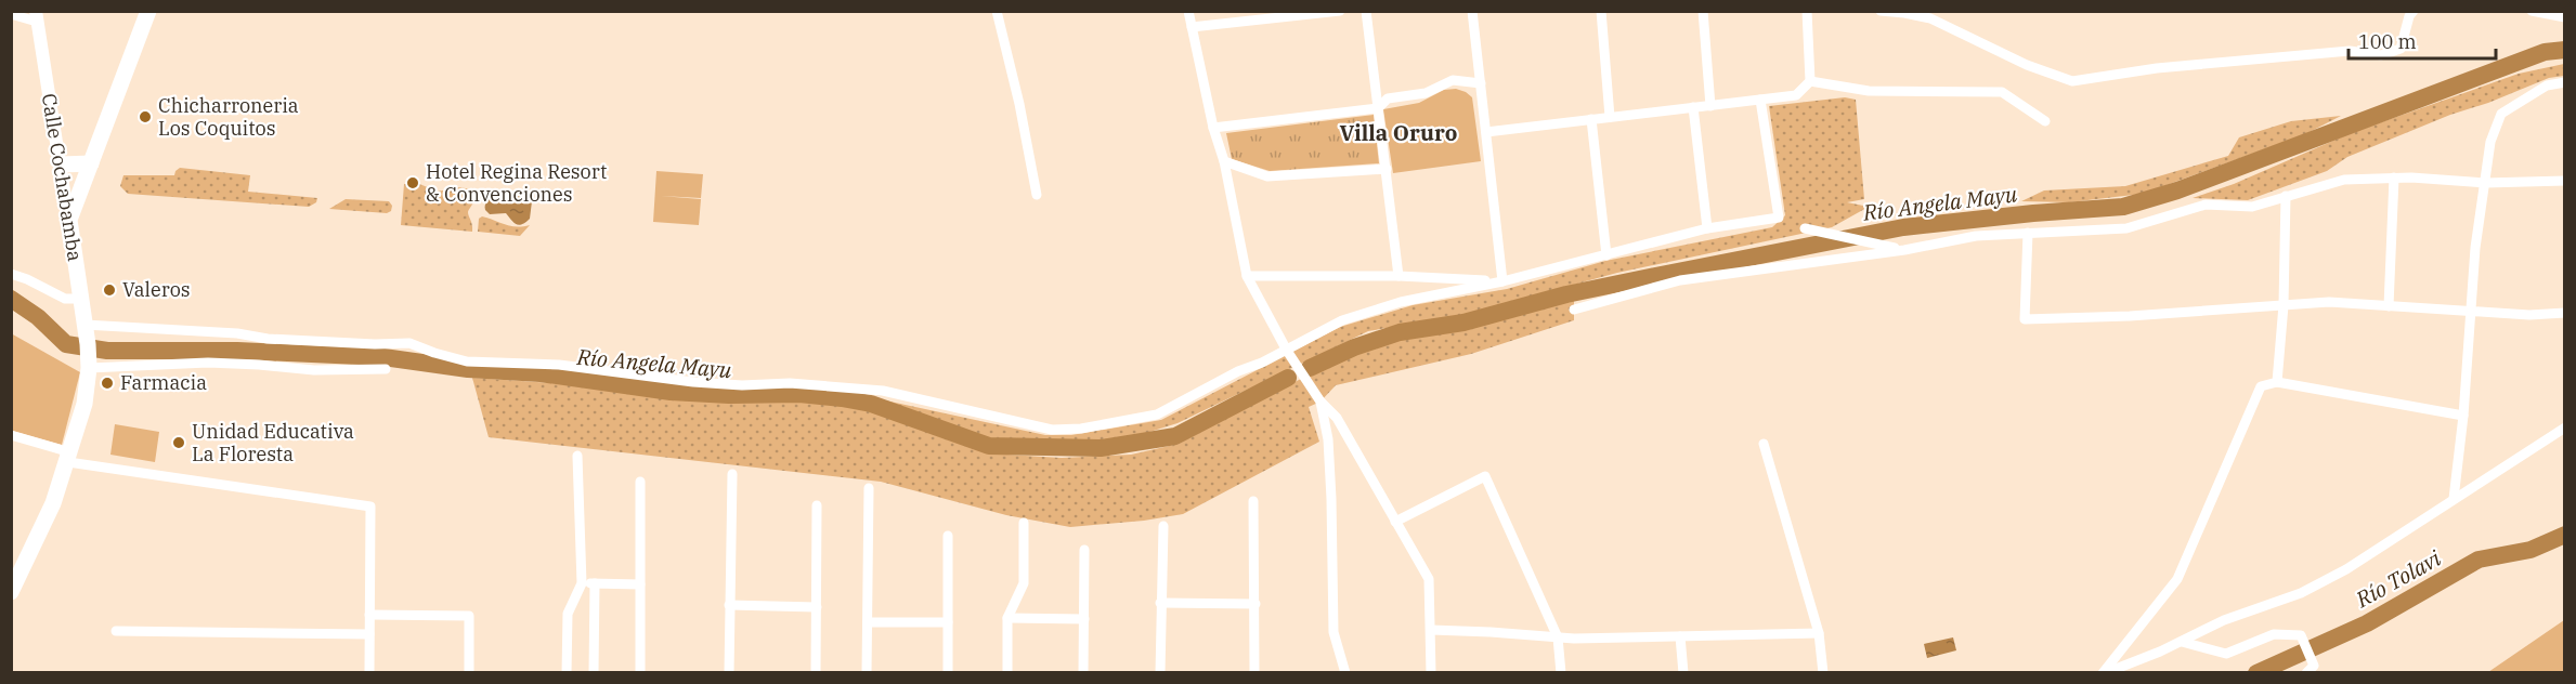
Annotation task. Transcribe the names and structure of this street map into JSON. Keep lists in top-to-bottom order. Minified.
{"streets":{"main road":["Calle Cochabamba"]},"districts":["Villa Oruro"],"water":["Río Angela Mayu","Río Tolavi"],"places":["Chicharroneria Los Coquitos","Hotel Regina Resort & Convenciones","Valeros","Farmacia","Unidad Educativa La Floresta"],"scale_bar":"100 m"}
